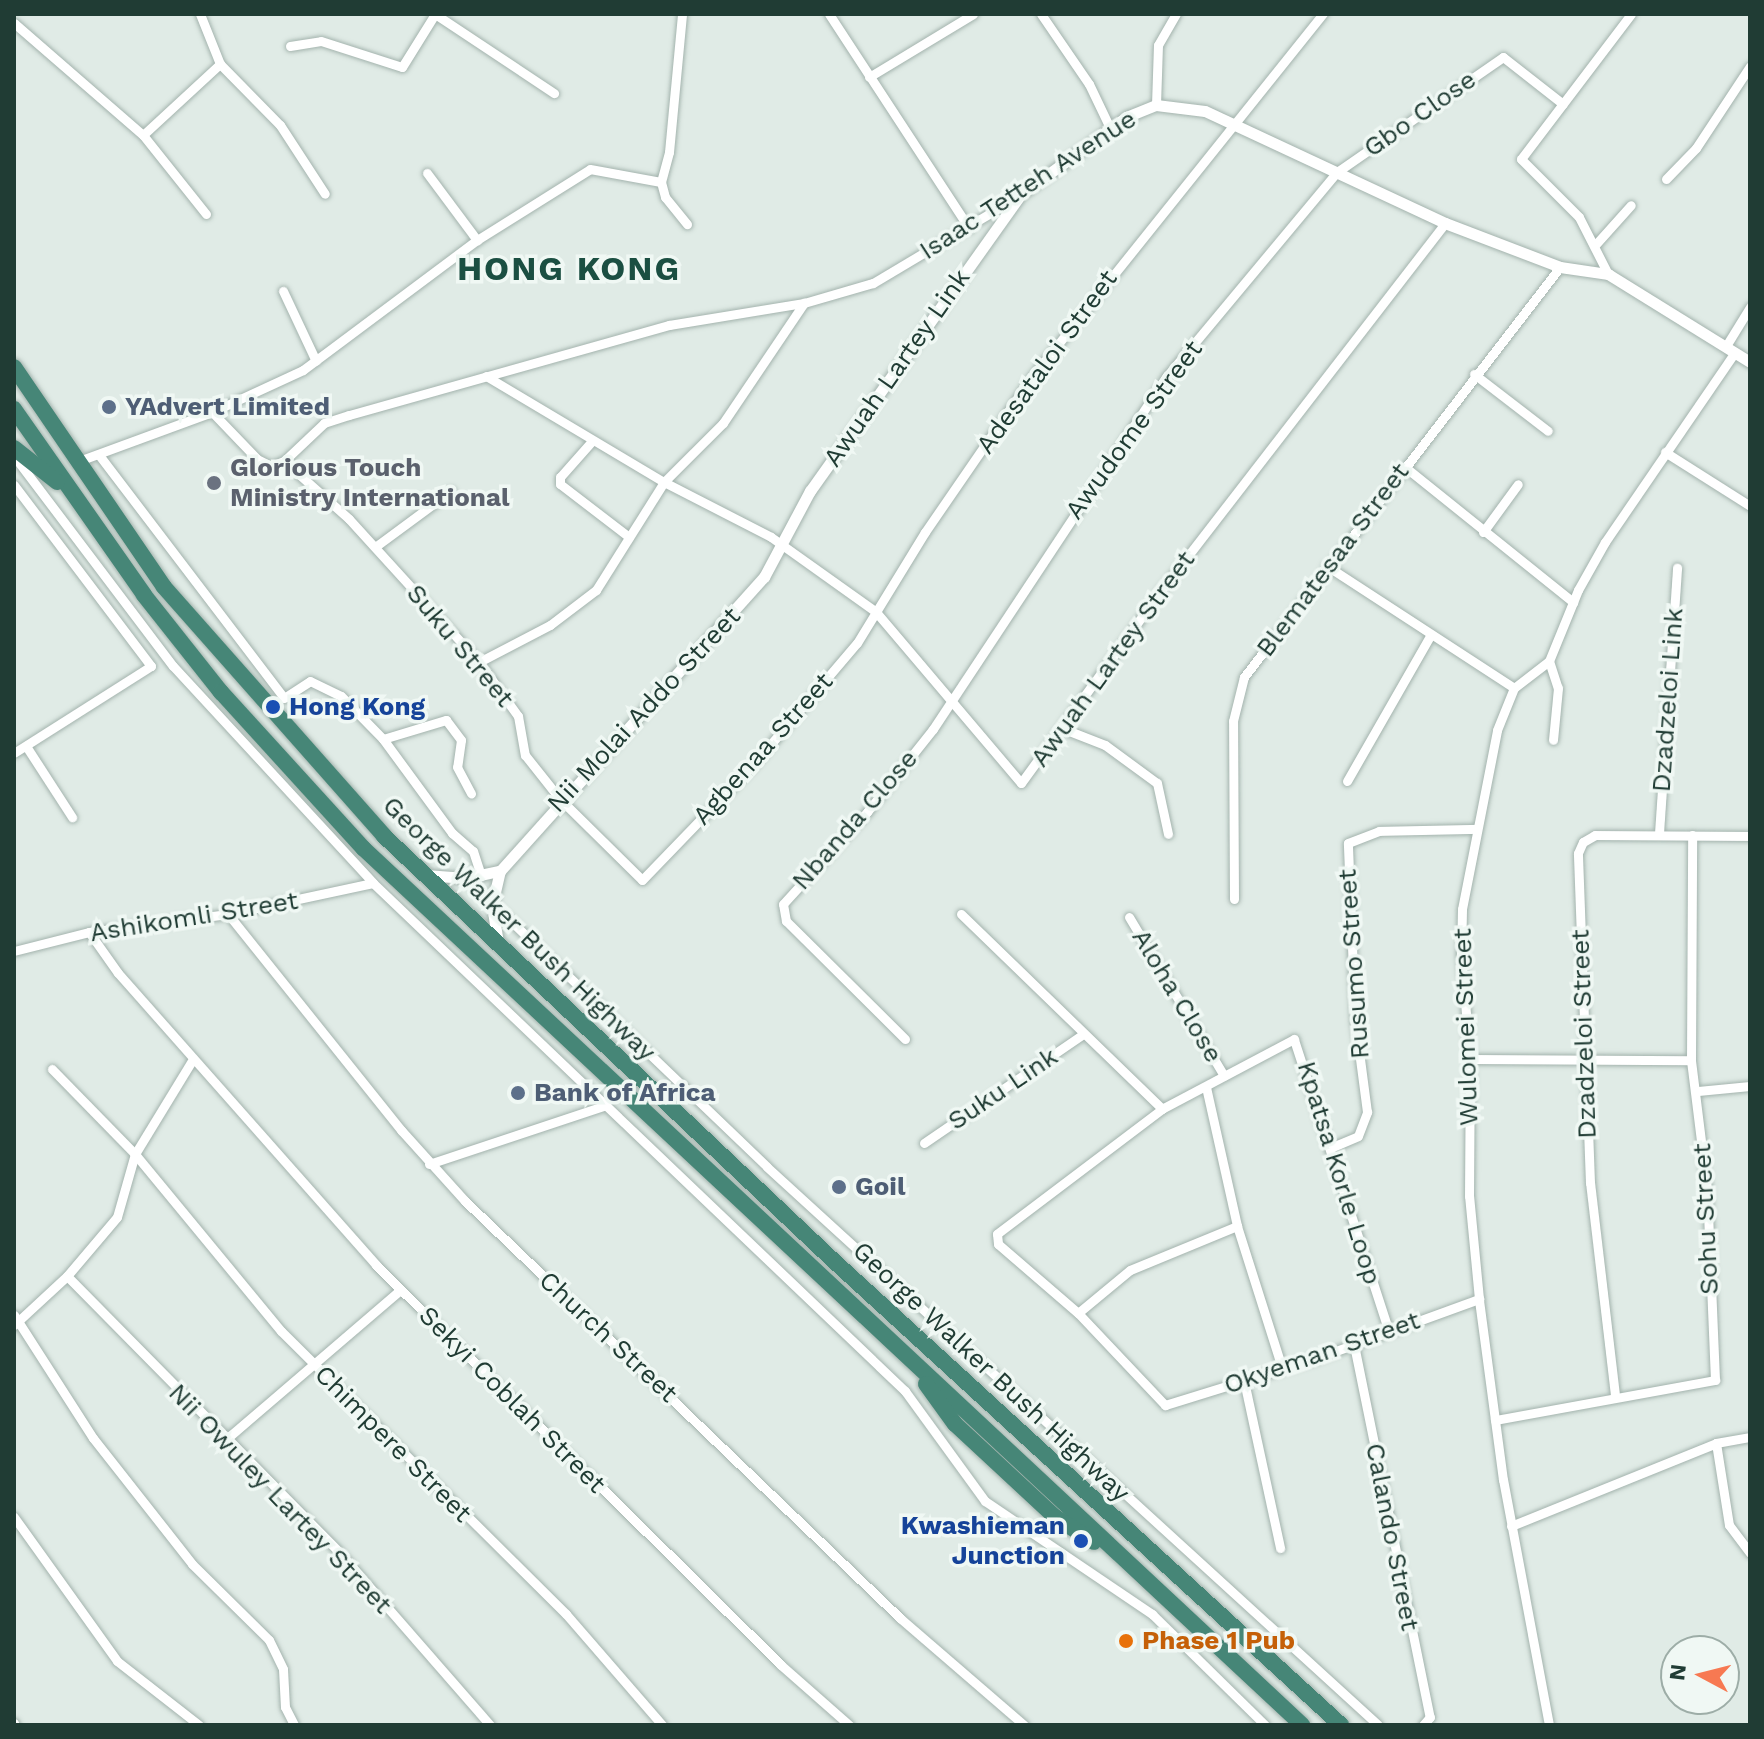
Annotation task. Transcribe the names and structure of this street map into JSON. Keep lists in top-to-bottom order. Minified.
{"streets":{"highway":["George Walker Bush Highway"],"street":["Gbo Close","Isaac Tetteh Avenue","Adesataloi Street","Awuah Lartey Link","Awudome Street","Blematesaa Street","Suku Street","Awuah Lartey Street","Dzadzeloi Link","Nii Molai Addo Street","Agbenaa Street","Nbanda Close","Ashikomli Street","Rusumo Street","Aloha Close","Wulomei Street","Dzadzeloi Street","Suku Link","Kpatsa Korle Loop","Sohu Street","Church Street","Okyeman Street","Sekyi Coblah Street","Chimpere Street","Nii Owuley Lartey Street","Calando Street"]},"crossings":[["Gbo Close","Isaac Tetteh Avenue"],["Gbo Close","Awudome Street"],["Isaac Tetteh Avenue","Adesataloi Street"],["Isaac Tetteh Avenue","Awuah Lartey Link"],["Isaac Tetteh Avenue","Awudome Street"],["Isaac Tetteh Avenue","Blematesaa Street"],["Isaac Tetteh Avenue","Suku Street"],["Isaac Tetteh Avenue","Awuah Lartey Street"],["Adesataloi Street","Awuah Lartey Street"],["Adesataloi Street","Agbenaa Street"],["Awuah Lartey Link","Awuah Lartey Street"],["Awuah Lartey Link","Nii Molai Addo Street"],["Awudome Street","Awuah Lartey Street"],["Awudome Street","Nbanda Close"],["Suku Street","Nii Molai Addo Street"],["Suku Street","Agbenaa Street"],["Awuah Lartey Street","Nii Molai Addo Street"],["Awuah Lartey Street","Agbenaa Street"],["Awuah Lartey Street","Nbanda Close"],["Dzadzeloi Link","Dzadzeloi Street"],["Nii Molai Addo Street","George Walker Bush Highway"],["Ashikomli Street","Church Street"],["Ashikomli Street","Sekyi Coblah Street"],["Rusumo Street","Wulomei Street"],["Rusumo Street","Kpatsa Korle Loop"],["Aloha Close","Kpatsa Korle Loop"],["Wulomei Street","Sohu Street"],["Wulomei Street","Okyeman Street"],["Dzadzeloi Street","Sohu Street"],["Kpatsa Korle Loop","Okyeman Street"],["Okyeman Street","Calando Street"]],"districts":["HONG KONG"],"places":["YAdvert Limited","Glorious Touch Ministry International","Hong Kong","Bank of Africa","Goil","Kwashieman Junction","Phase 1 Pub"],"north":"left"}
